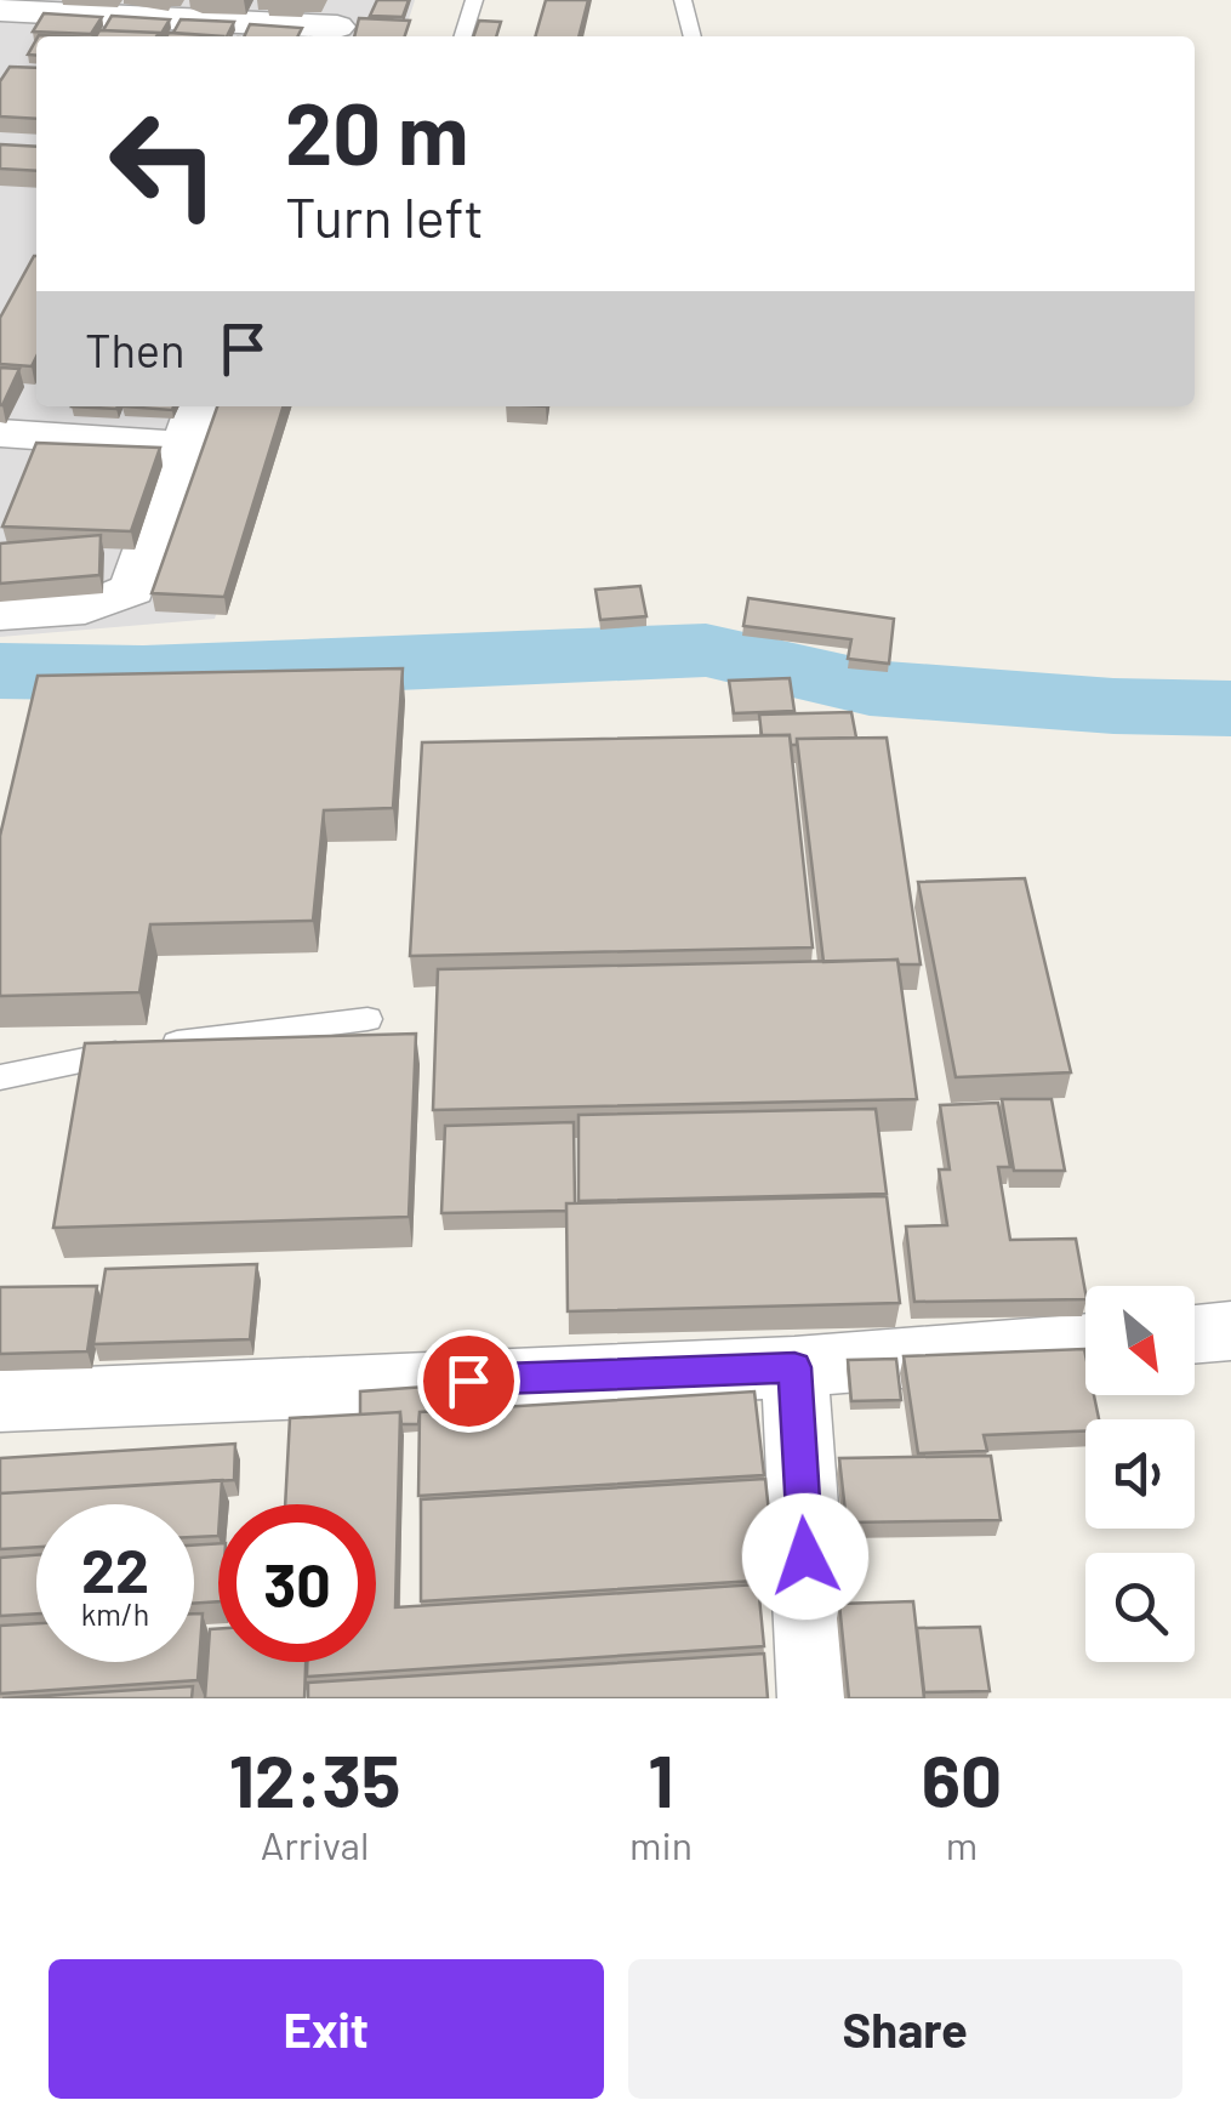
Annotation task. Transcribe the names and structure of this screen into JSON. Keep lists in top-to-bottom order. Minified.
{"north":"bottom right","page":{"turn":["20 m","Turn left"],"then":"Then","speed":"22 km/h","limit":"30","eta":["12:35","Arrival","1","min","60","m"],"buttons":["Exit","Share"]}}
